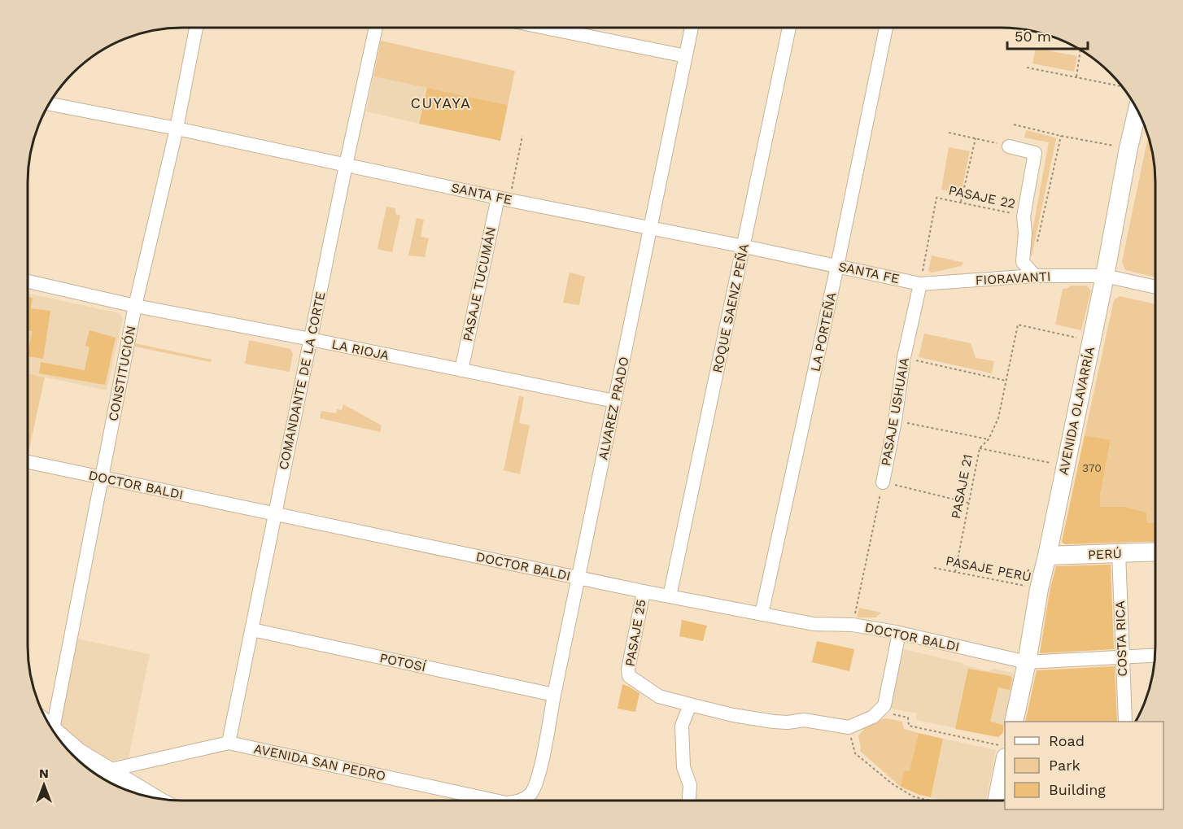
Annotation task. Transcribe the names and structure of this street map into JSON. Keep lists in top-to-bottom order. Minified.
{"streets":{"street":["SANTA FE","FIORAVANTI","PASAJE TUCUMÁN","ROQUE SAENZ PEÑA","LA PORTEÑA","LA RIOJA","CONSTITUCIÓN","COMANDANTE DE LA CORTE","ALVAREZ PRADO","AVENIDA OLAVARRÍA","PASAJE USHUAIA","DOCTOR BALDI","PERÚ","PASAJE 25","COSTA RICA","POTOSÍ","AVENIDA SAN PEDRO"],"path":["PASAJE 22","PASAJE 21","PASAJE PERÚ"]},"crossings":[["SANTA FE","PASAJE 22"],["SANTA FE","FIORAVANTI"],["SANTA FE","PASAJE TUCUMÁN"],["SANTA FE","ROQUE SAENZ PEÑA"],["SANTA FE","LA PORTEÑA"],["SANTA FE","CONSTITUCIÓN"],["SANTA FE","COMANDANTE DE LA CORTE"],["SANTA FE","ALVAREZ PRADO"],["SANTA FE","PASAJE USHUAIA"],["PASAJE 22","FIORAVANTI"],["PASAJE 22","PASAJE USHUAIA"],["FIORAVANTI","AVENIDA OLAVARRÍA"],["FIORAVANTI","PASAJE USHUAIA"],["PASAJE TUCUMÁN","LA RIOJA"],["ROQUE SAENZ PEÑA","DOCTOR BALDI"],["LA PORTEÑA","DOCTOR BALDI"],["LA RIOJA","CONSTITUCIÓN"],["LA RIOJA","COMANDANTE DE LA CORTE"],["LA RIOJA","ALVAREZ PRADO"],["CONSTITUCIÓN","DOCTOR BALDI"],["COMANDANTE DE LA CORTE","DOCTOR BALDI"],["COMANDANTE DE LA CORTE","POTOSÍ"],["COMANDANTE DE LA CORTE","AVENIDA SAN PEDRO"],["ALVAREZ PRADO","DOCTOR BALDI"],["ALVAREZ PRADO","POTOSÍ"],["ALVAREZ PRADO","AVENIDA SAN PEDRO"],["AVENIDA OLAVARRÍA","DOCTOR BALDI"],["AVENIDA OLAVARRÍA","PASAJE 21"],["AVENIDA OLAVARRÍA","PERÚ"],["AVENIDA OLAVARRÍA","PASAJE PERÚ"],["PASAJE USHUAIA","DOCTOR BALDI"],["DOCTOR BALDI","PASAJE 25"],["DOCTOR BALDI","COSTA RICA"],["PASAJE 21","PASAJE PERÚ"],["PERÚ","COSTA RICA"]],"districts":["CUYAYA"],"house_numbers":["370"],"legend":["Road","Park","Building"],"scale_bar":"50 m","north":"top"}
